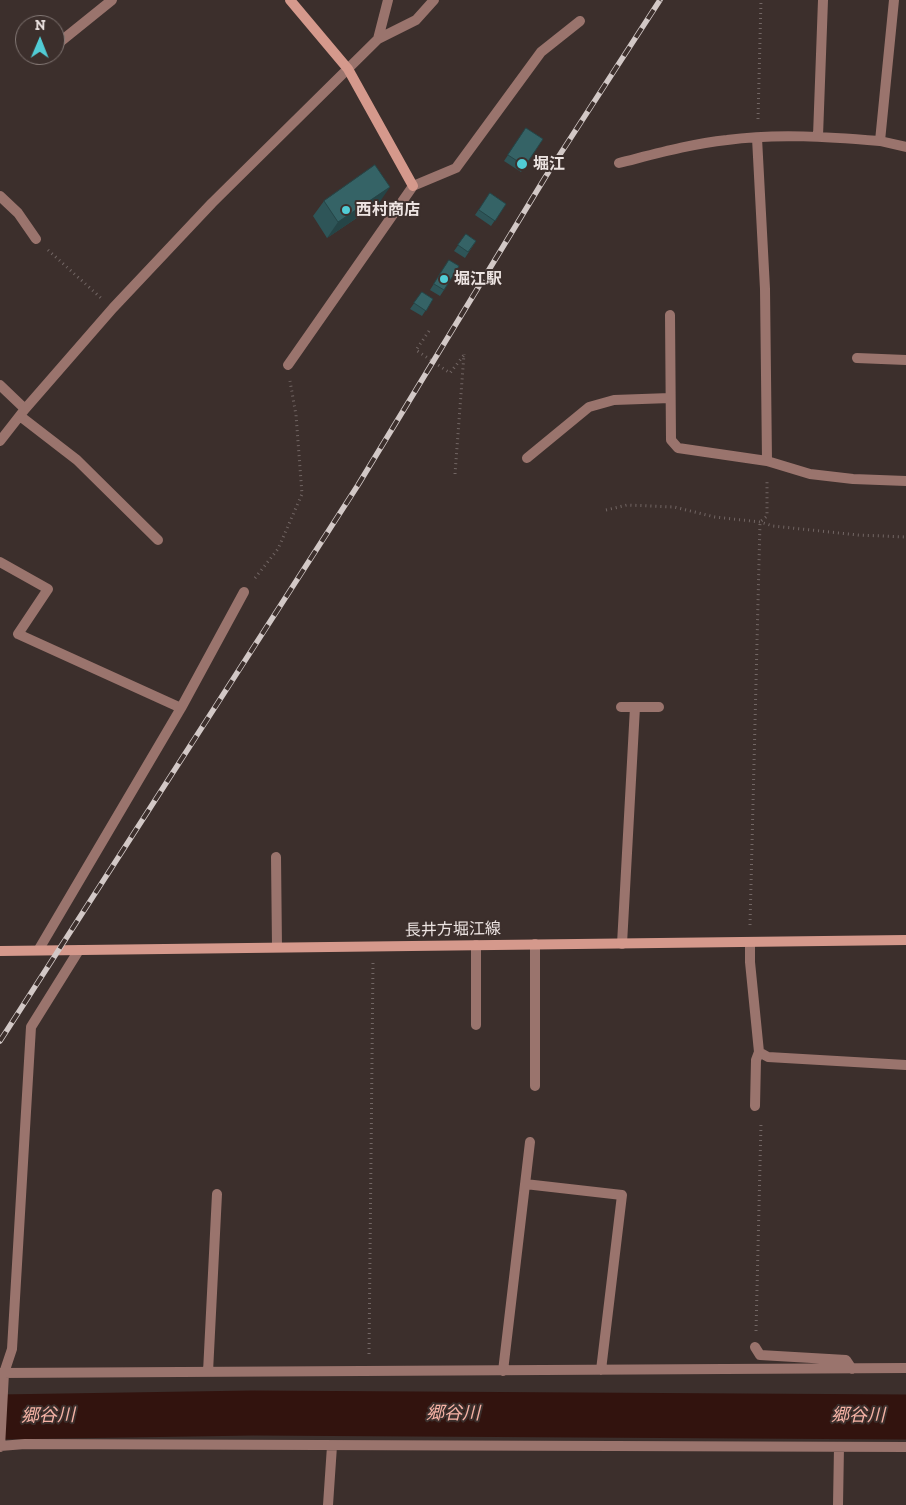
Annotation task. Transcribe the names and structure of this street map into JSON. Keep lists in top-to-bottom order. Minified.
{"streets":{"main road":["長井方堀江線"]},"water":["郷谷川"],"places":["堀江","西村商店","堀江駅"],"north":"top"}
